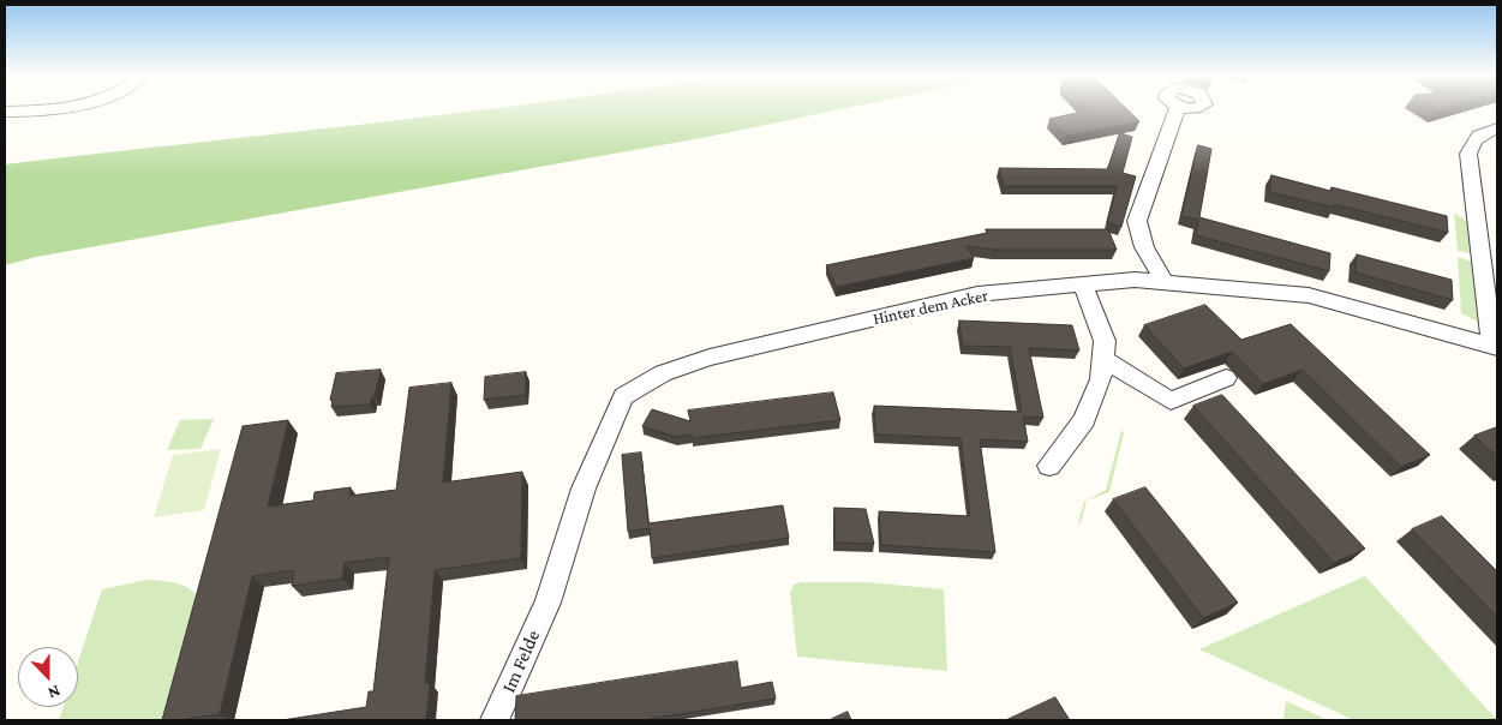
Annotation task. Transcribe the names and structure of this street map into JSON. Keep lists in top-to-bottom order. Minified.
{"streets":{"street":["Hinter dem Acker","Im Felde"]},"crossings":[["Hinter dem Acker","Im Felde"]],"north":"bottom"}
